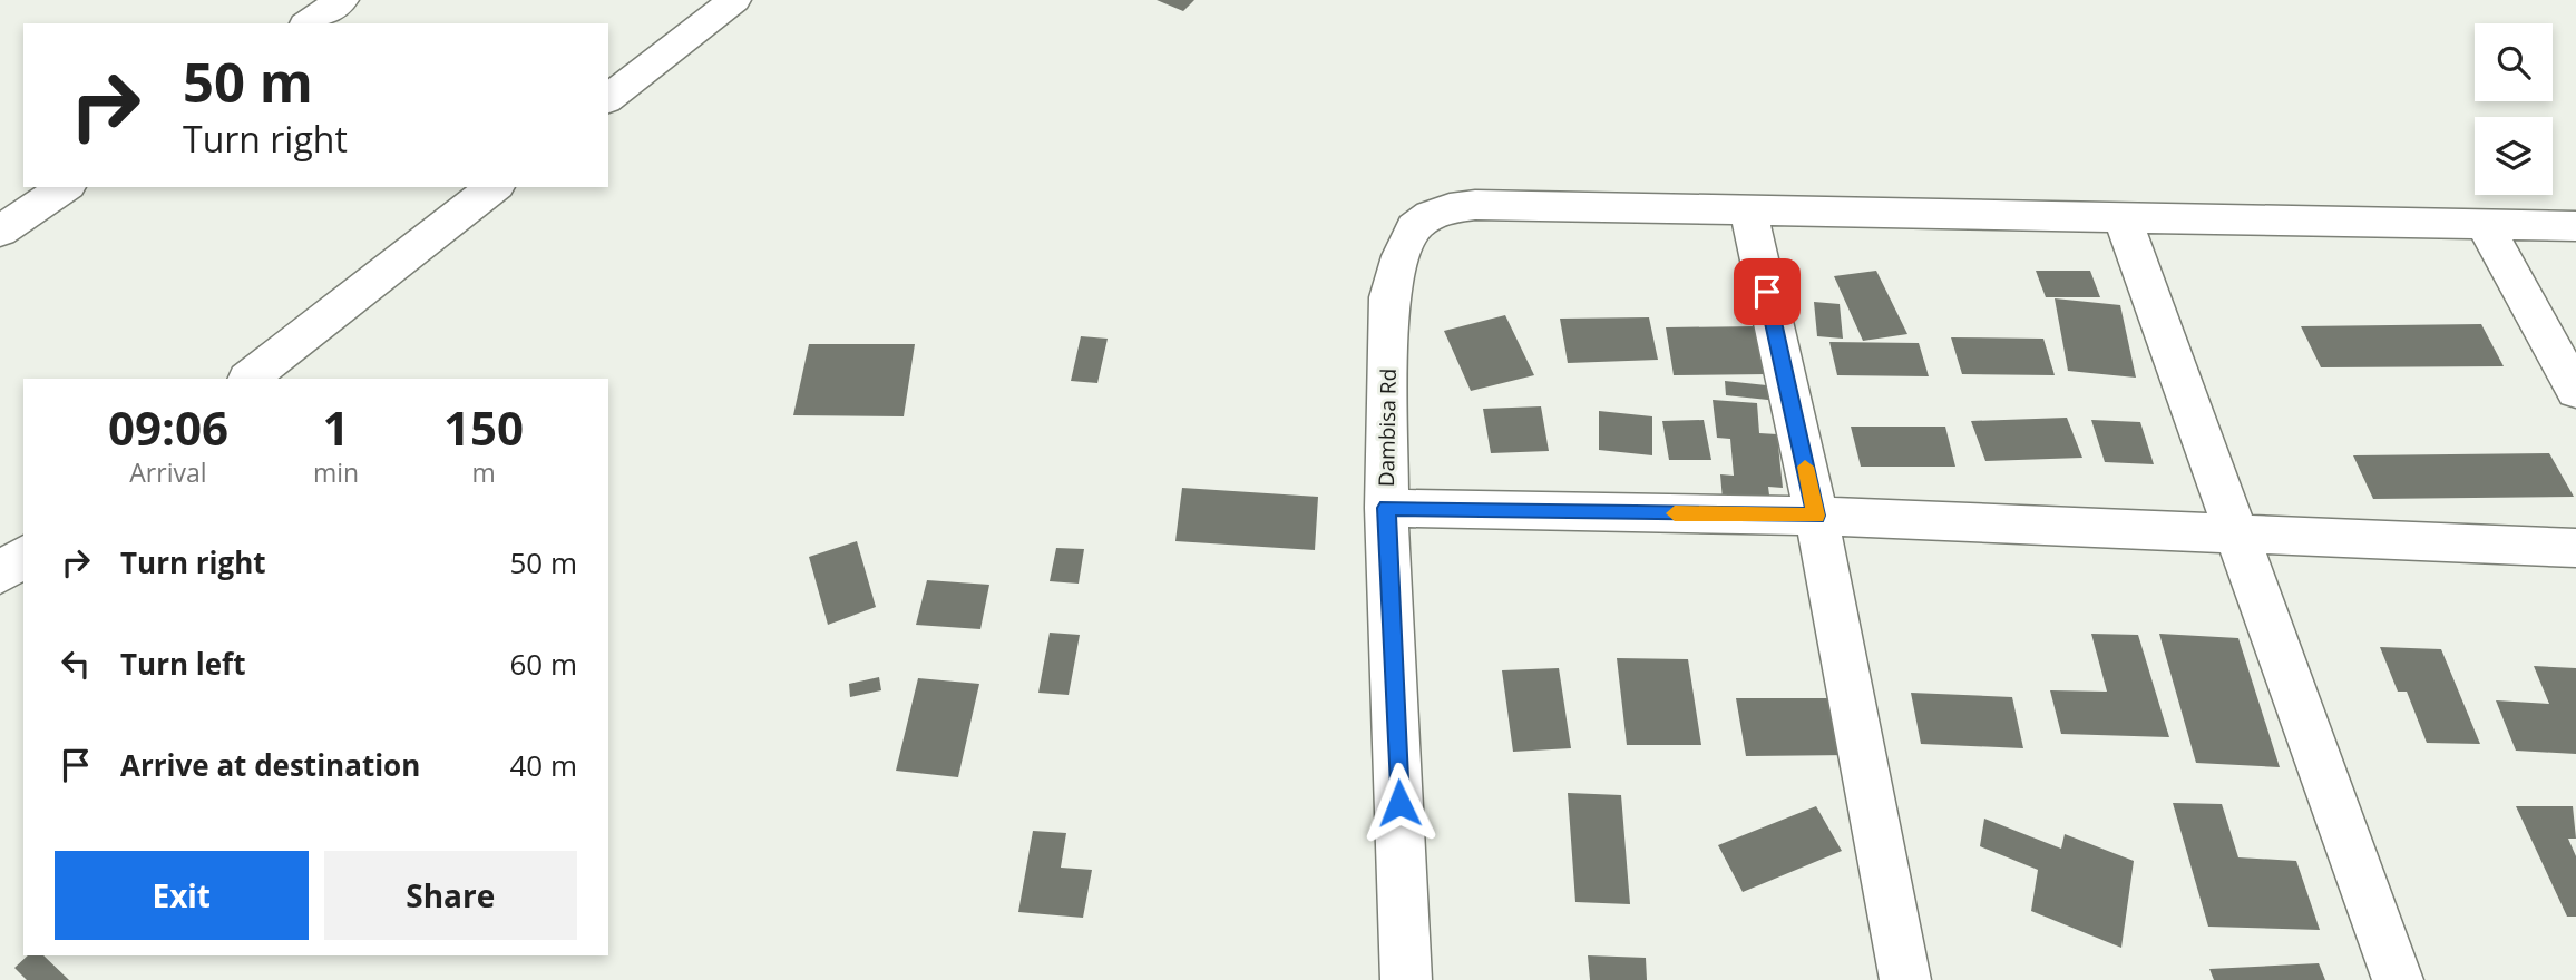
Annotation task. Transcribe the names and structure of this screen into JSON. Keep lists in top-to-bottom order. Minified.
{"streets":{"street":["Dambisa Rd"]},"page":{"turn":["50 m","Turn right"],"eta":["09:06","Arrival","1","min","150","m"],"list":[{"name":"Turn right","value":"50 m"},{"name":"Turn left","value":"60 m"},{"name":"Arrive at destination","value":"40 m"}],"buttons":["Exit","Share"]}}
